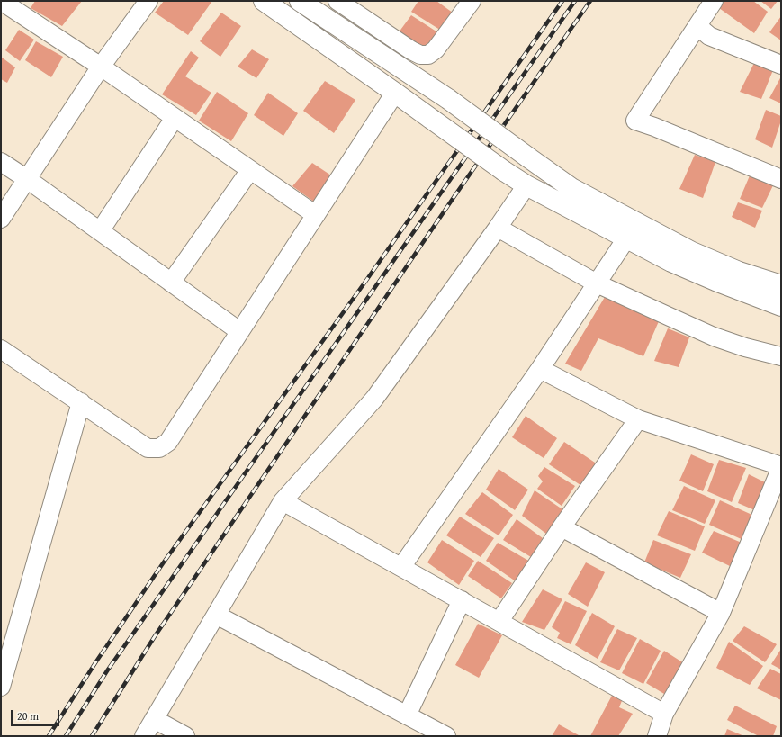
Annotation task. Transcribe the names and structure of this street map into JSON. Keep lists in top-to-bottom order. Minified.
{"scale_bar":"20 m"}
